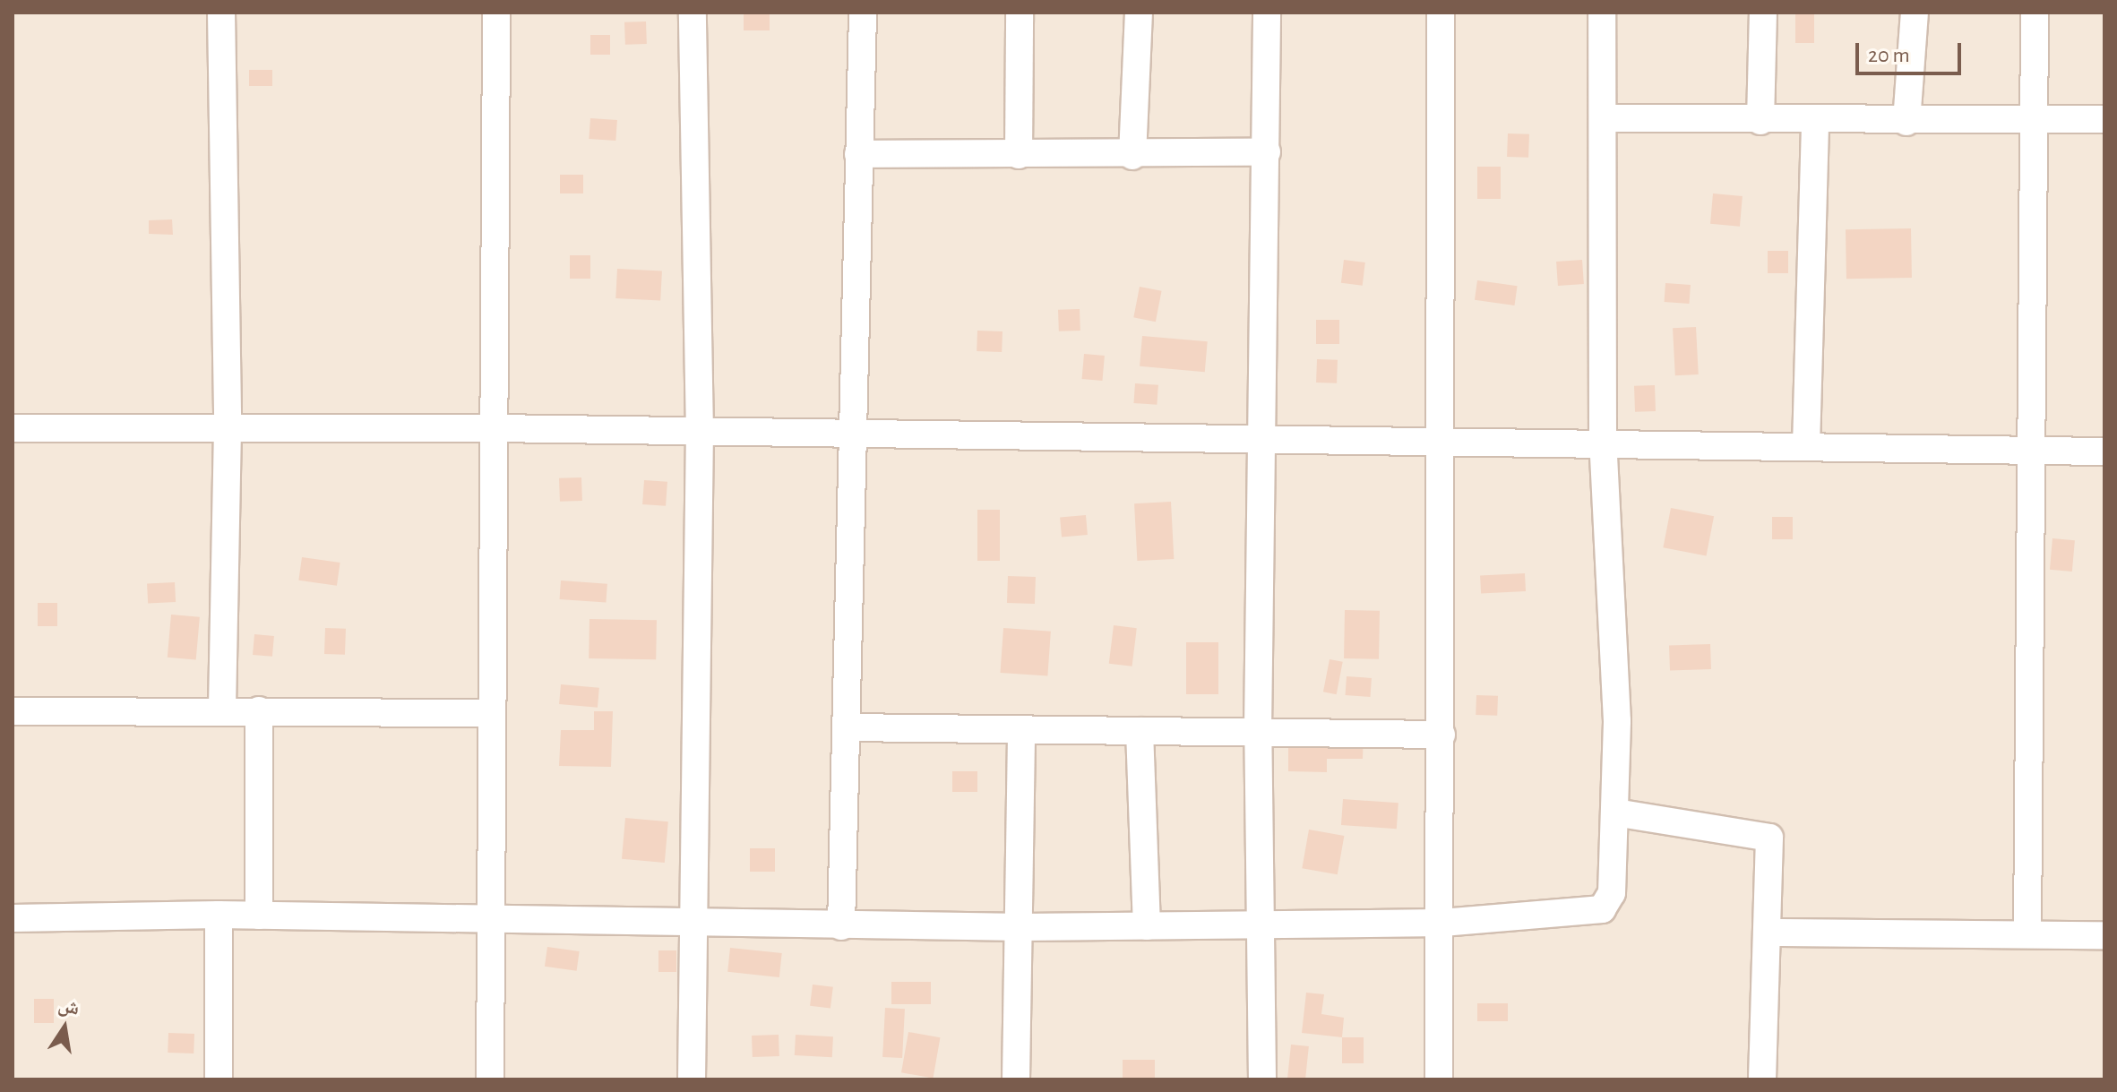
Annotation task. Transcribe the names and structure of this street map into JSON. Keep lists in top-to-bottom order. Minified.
{"scale_bar":"20 m","north":"top"}
